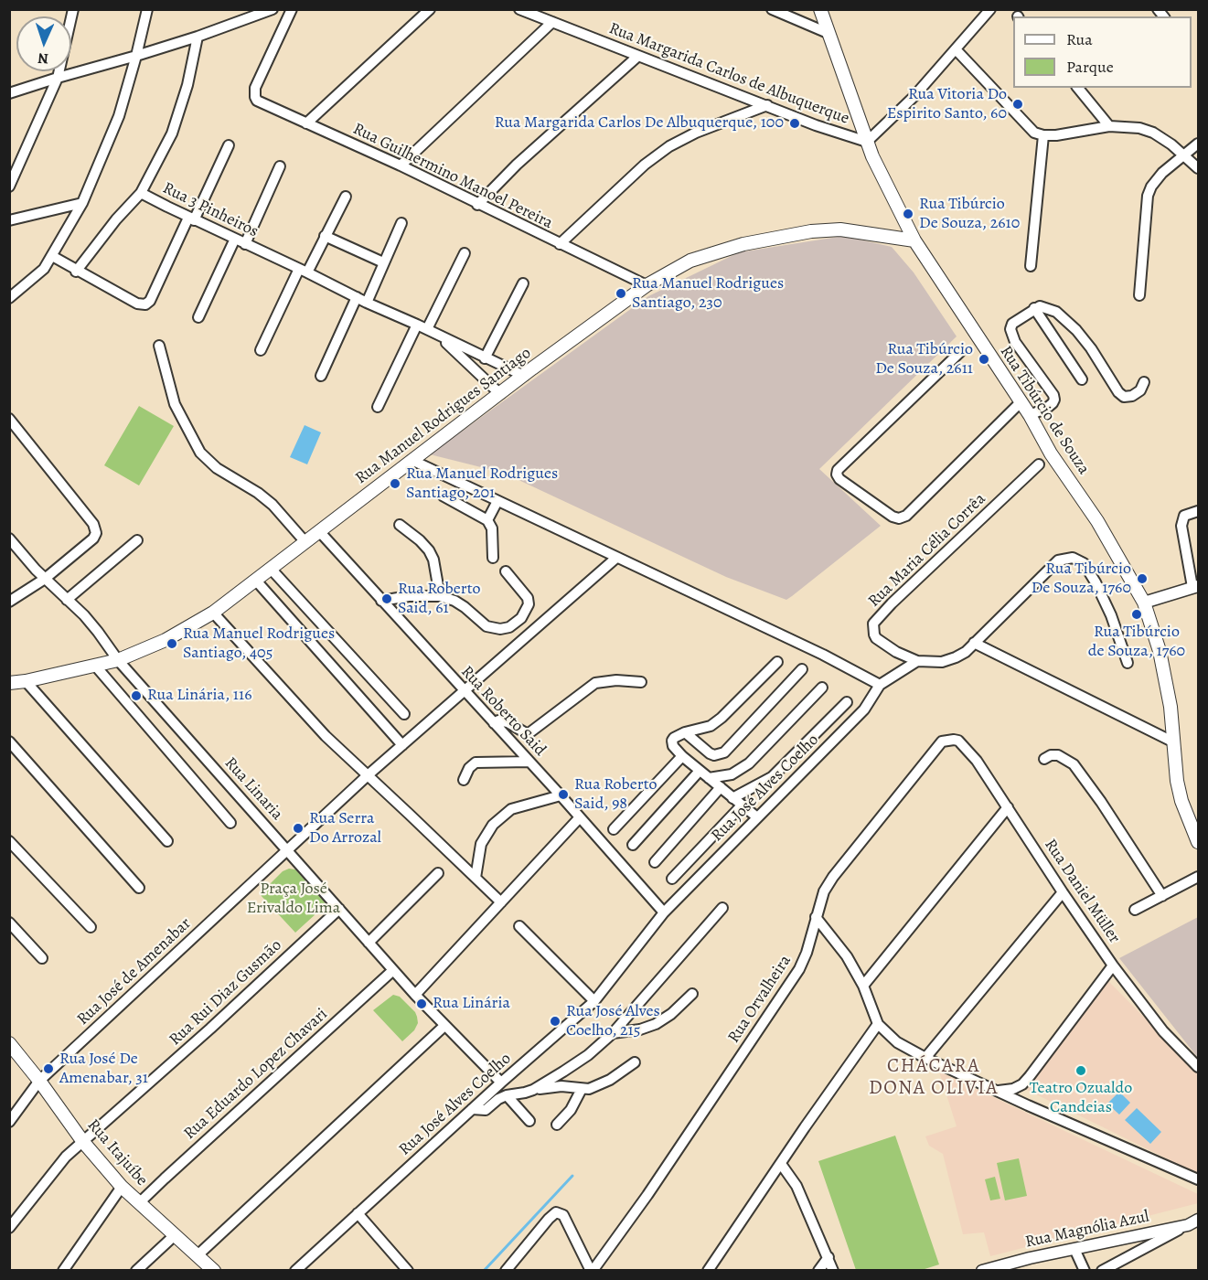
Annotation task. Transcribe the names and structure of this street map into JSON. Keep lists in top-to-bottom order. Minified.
{"streets":{"main road":["Rua Tibúrcio de Souza","Rua Manuel Rodrigues Santiago","Rua Itajuíbe"],"street":["Rua Margarida Carlos de Albuquerque","Rua Guilhermino Manoel Pereira","Rua 3 Pinheiros","Rua Maria Célia Corrêa","Rua Roberto Said","Rua José Alves Coelho","Rua Linaria","Rua Daniel Müller","Rua José de Amenabar","Rua Rui Diaz Gusmão","Rua Orvalheira","Rua Eduardo Lopez Chavari","Rua Magnólia Azul"]},"crossings":[["Rua Margarida Carlos de Albuquerque","Rua Tibúrcio de Souza"],["Rua Guilhermino Manoel Pereira","Rua Manuel Rodrigues Santiago"],["Rua 3 Pinheiros","Rua Manuel Rodrigues Santiago"],["Rua Tibúrcio de Souza","Rua Manuel Rodrigues Santiago"],["Rua Manuel Rodrigues Santiago","Rua Roberto Said"],["Rua Manuel Rodrigues Santiago","Rua Linaria"],["Rua Roberto Said","Rua José Alves Coelho"],["Rua Roberto Said","Rua José de Amenabar"],["Rua José Alves Coelho","Rua Linaria"],["Rua Linaria","Rua José de Amenabar"],["Rua Linaria","Rua Rui Diaz Gusmão"],["Rua Linaria","Rua Eduardo Lopez Chavari"],["Rua Daniel Müller","Rua Orvalheira"],["Rua José de Amenabar","Rua Itajuíbe"],["Rua Rui Diaz Gusmão","Rua Itajuíbe"],["Rua Eduardo Lopez Chavari","Rua Itajuíbe"]],"districts":["CHÁCARA DONA OLIVIA"],"parks":["Praça José Erivaldo Lima"],"places":["Rua Vitoria Do Espirito Santo, 60","Rua Margarida Carlos De Albuquerque, 100","Rua Tibúrcio De Souza, 2610","Rua Manuel Rodrigues Santiago, 230","Rua Tibúrcio De Souza, 2611","Rua Manuel Rodrigues Santiago, 201","Rua Tibúrcio De Souza, 1760","Rua Roberto Said, 61","Rua Tibúrcio de Souza, 1760","Rua Manuel Rodrigues Santiago, 405","Rua Linária, 116","Rua Roberto Said, 98","Rua Serra Do Arrozal","Rua Linária","Rua José Alves Coelho, 215","Rua José De Amenabar, 31","Teatro Ozualdo Candeias"],"legend":["Rua","Parque"],"north":"bottom"}
